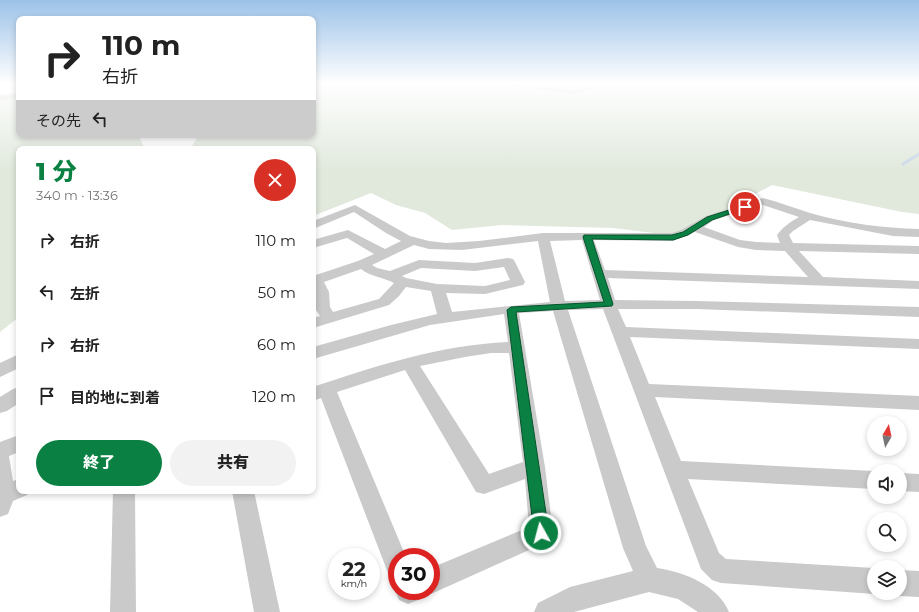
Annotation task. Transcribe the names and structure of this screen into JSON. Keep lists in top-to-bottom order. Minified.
{"north":"top","page":{"turn":["110 m","右折"],"then":"その先","heading":["1 分","340 m · 13:36"],"list":[{"name":"右折","value":"110 m"},{"name":"左折","value":"50 m"},{"name":"右折","value":"60 m"},{"name":"目的地に到着","value":"120 m"}],"buttons":["終了","共有"],"speed":"22 km/h","limit":"30"}}
